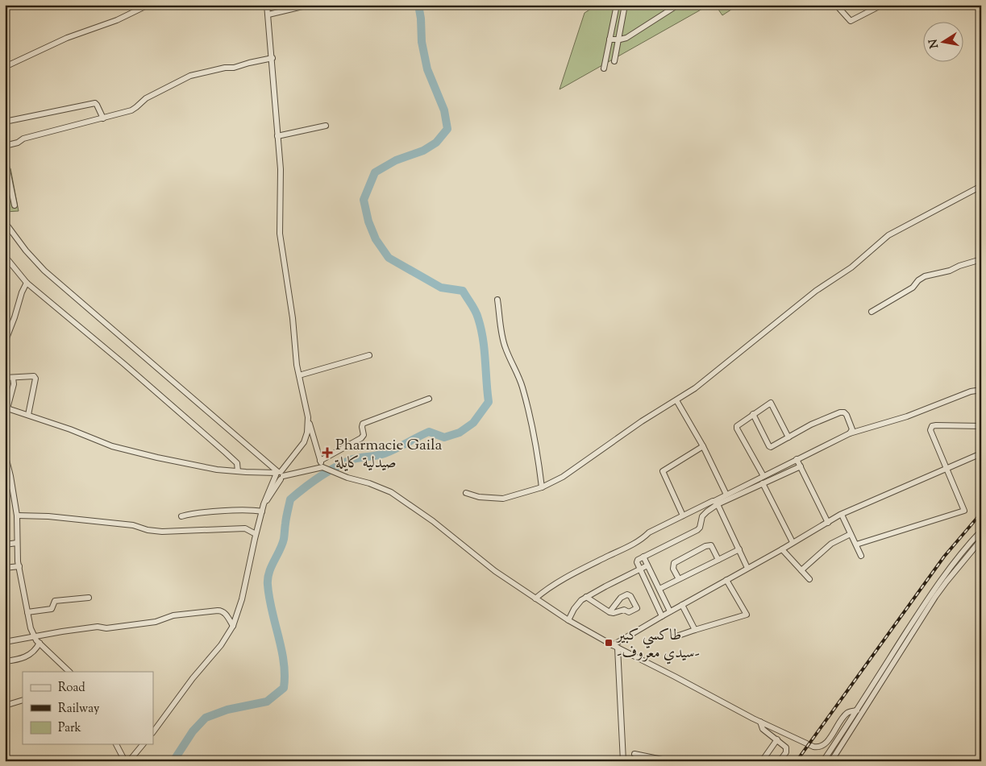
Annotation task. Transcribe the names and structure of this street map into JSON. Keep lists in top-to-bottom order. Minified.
{"places":{"health":["Pharmacie Gaila صيدلية كايلة"],"transit":["طاكسي كبير -سيدي معروف-"]},"legend":["Road","Railway","Park"],"north":"left"}
